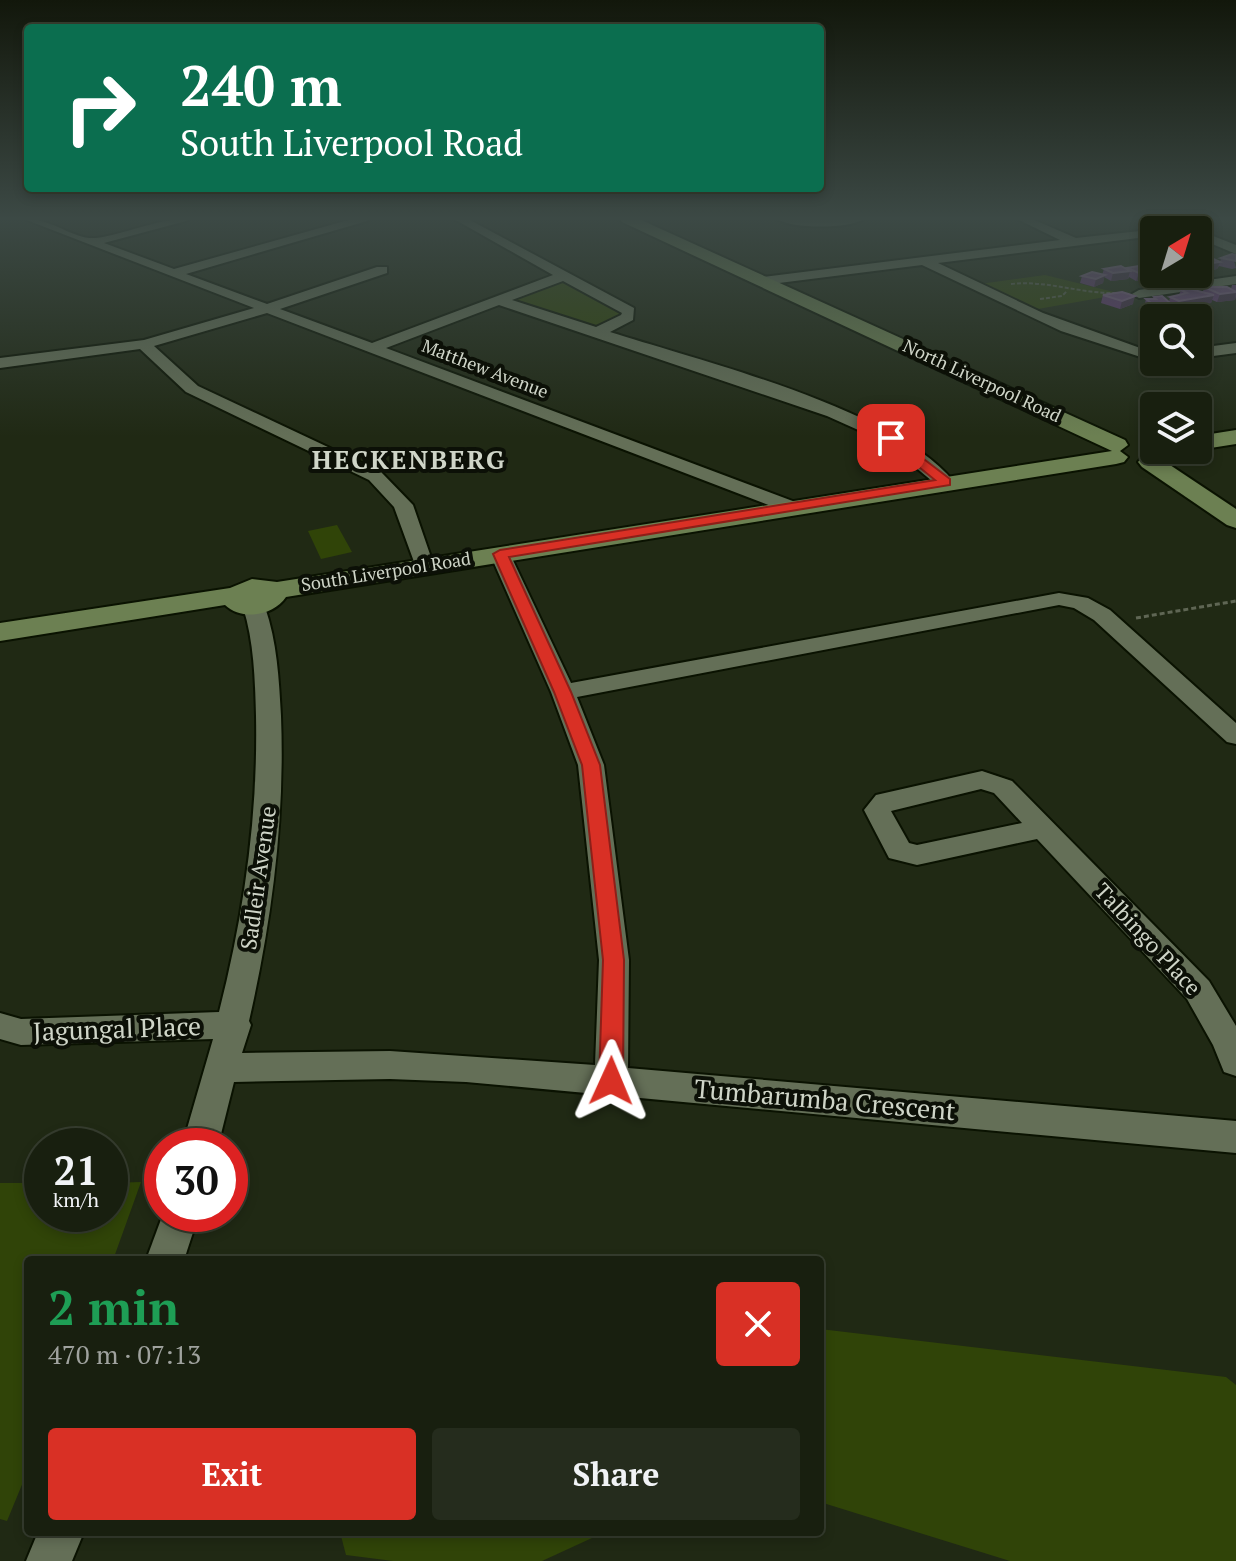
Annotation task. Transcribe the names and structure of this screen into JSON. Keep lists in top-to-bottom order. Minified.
{"streets":{"main road":["North Liverpool Road","South Liverpool Road"],"street":["Matthew Avenue","Sadleir Avenue","Talbingo Place","Jagungal Place","Tumbarumba Crescent"]},"crossings":[["Matthew Avenue","South Liverpool Road"],["North Liverpool Road","South Liverpool Road"],["South Liverpool Road","Sadleir Avenue"],["Sadleir Avenue","Jagungal Place"],["Sadleir Avenue","Tumbarumba Crescent"]],"districts":["HECKENBERG"],"north":"top right","page":{"turn":["240 m","South Liverpool Road"],"speed":"21 km/h","limit":"30","heading":["2 min","470 m · 07:13"],"buttons":["Exit","Share"]}}
